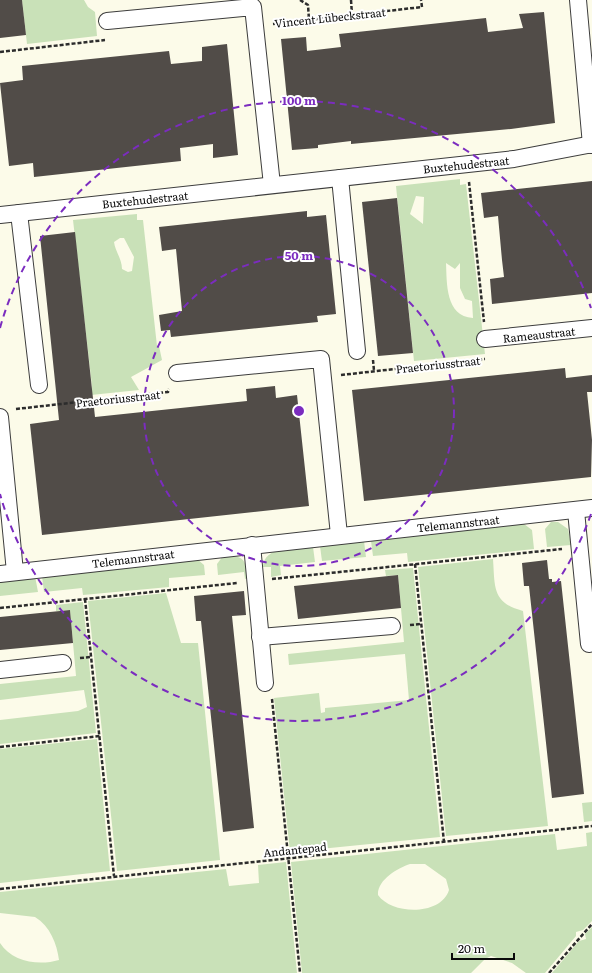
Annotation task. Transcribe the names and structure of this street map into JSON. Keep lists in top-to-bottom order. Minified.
{"streets":{"street":["Buxtehudestraat","Rameaustraat","Telemannstraat"],"path":["Vincent Lübeckstraat","Praetoriusstraat","Andantepad"]},"crossings":[["Rameaustraat","Praetoriusstraat"]],"scale_bar":"20 m","rings":["100 m","50 m"]}
